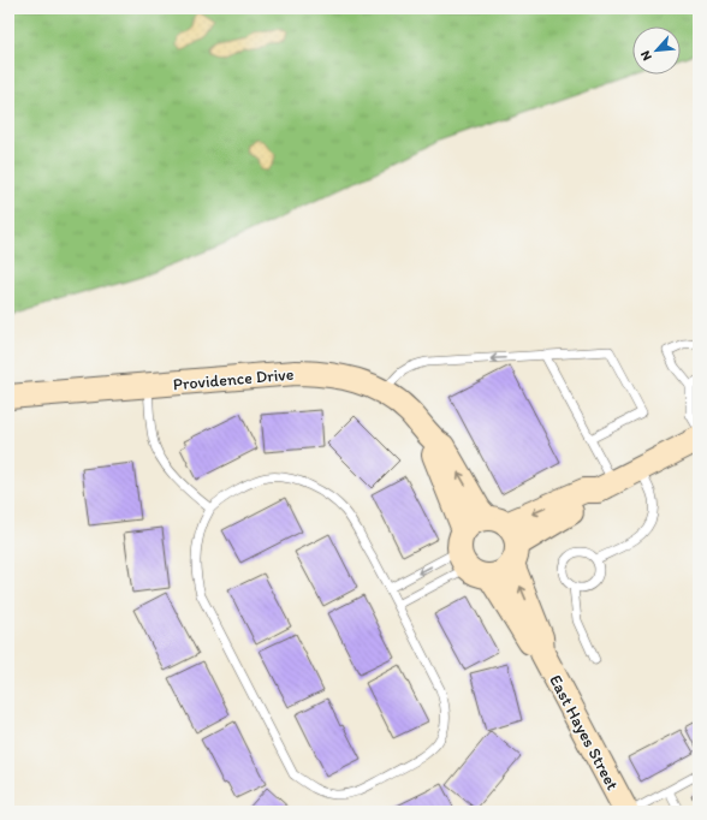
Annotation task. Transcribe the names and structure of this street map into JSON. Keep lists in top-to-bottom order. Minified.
{"streets":{"street":["Providence Drive","East Hayes Street"]},"crossings":[["Providence Drive","East Hayes Street"]],"north":"bottom left"}
